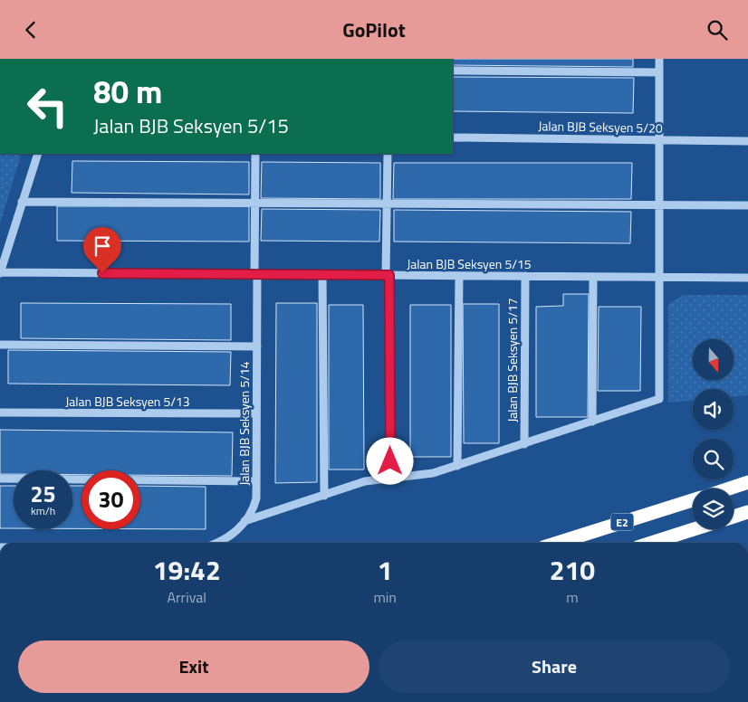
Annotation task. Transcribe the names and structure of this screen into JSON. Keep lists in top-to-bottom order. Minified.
{"streets":{"highway":["E2"],"street":["Jalan BJB Seksyen 5/20","Jalan BJB Seksyen 5/15","Jalan BJB Seksyen 5/17","Jalan BJB Seksyen 5/13","Jalan BJB Seksyen 5/14"]},"crossings":[["Jalan BJB Seksyen 5/15","Jalan BJB Seksyen 5/17"],["Jalan BJB Seksyen 5/15","Jalan BJB Seksyen 5/14"],["Jalan BJB Seksyen 5/13","Jalan BJB Seksyen 5/14"]],"north":"bottom","page":{"header":"GoPilot","turn":["80 m","Jalan BJB Seksyen 5/15"],"speed":"25 km/h","limit":"30","eta":["19:42","Arrival","1","min","210","m"],"buttons":["Exit","Share"]}}
